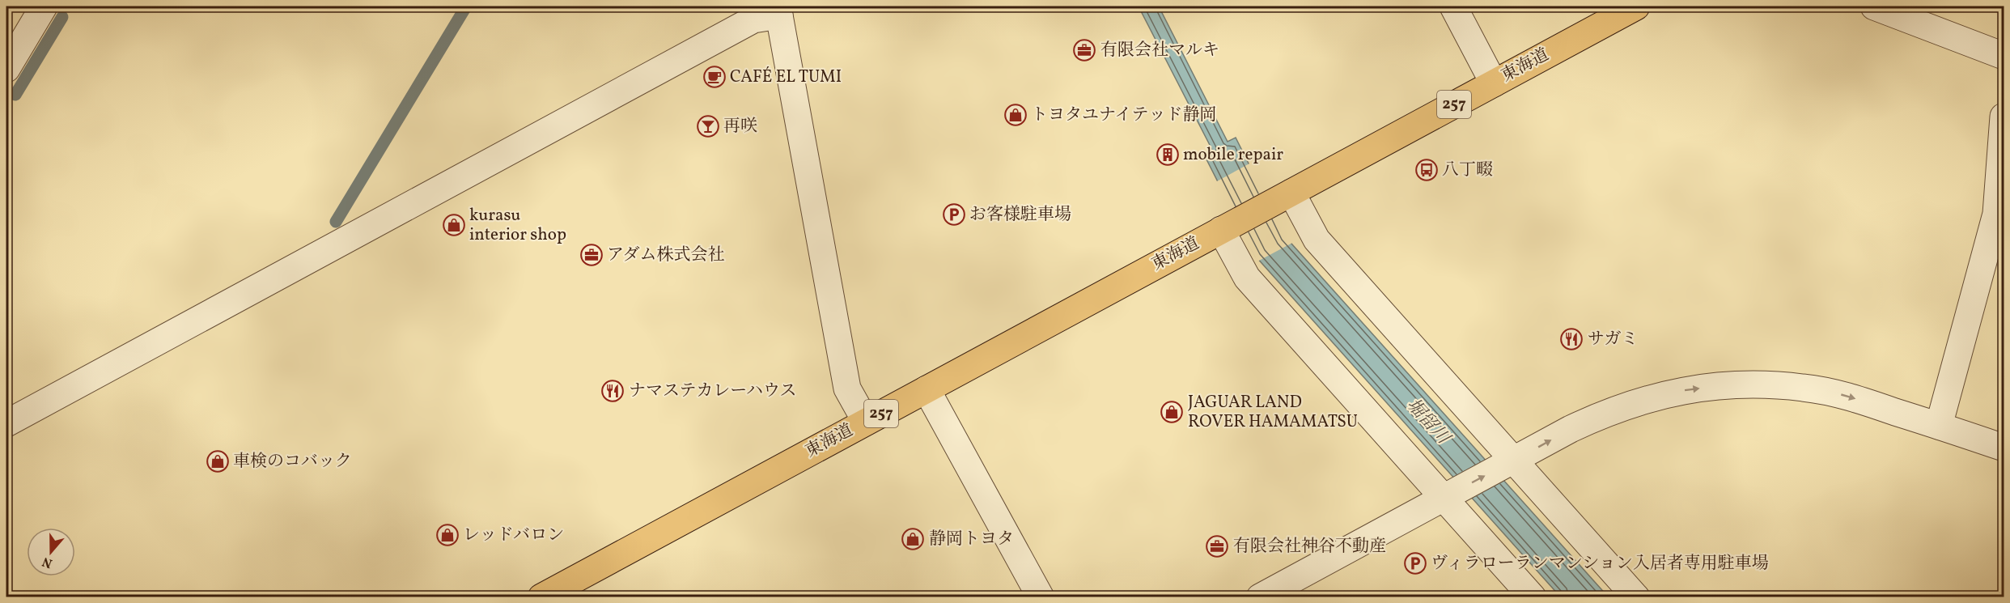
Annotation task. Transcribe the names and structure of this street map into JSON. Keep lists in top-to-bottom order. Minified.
{"streets":{"highway":["東海道","257"]},"water":["堀留川"],"places":{"office":["有限会社マルキ","アダム株式会社","有限会社神谷不動産"],"cafe":["CAFÉ EL TUMI"],"shop":["トヨタユナイテッド静岡","kurasu interior shop","JAGUAR LAND ROVER HAMAMATSU","車検のコバック","レッドバロン","静岡トヨタ"],"bar":["再咲"],"building":["mobile repair"],"bus stop":["八丁畷"],"parking":["お客様駐車場","ヴィラローランマンション入居者専用駐車場"],"restaurant":["サガミ","ナマステカレーハウス"]},"north":"bottom"}
